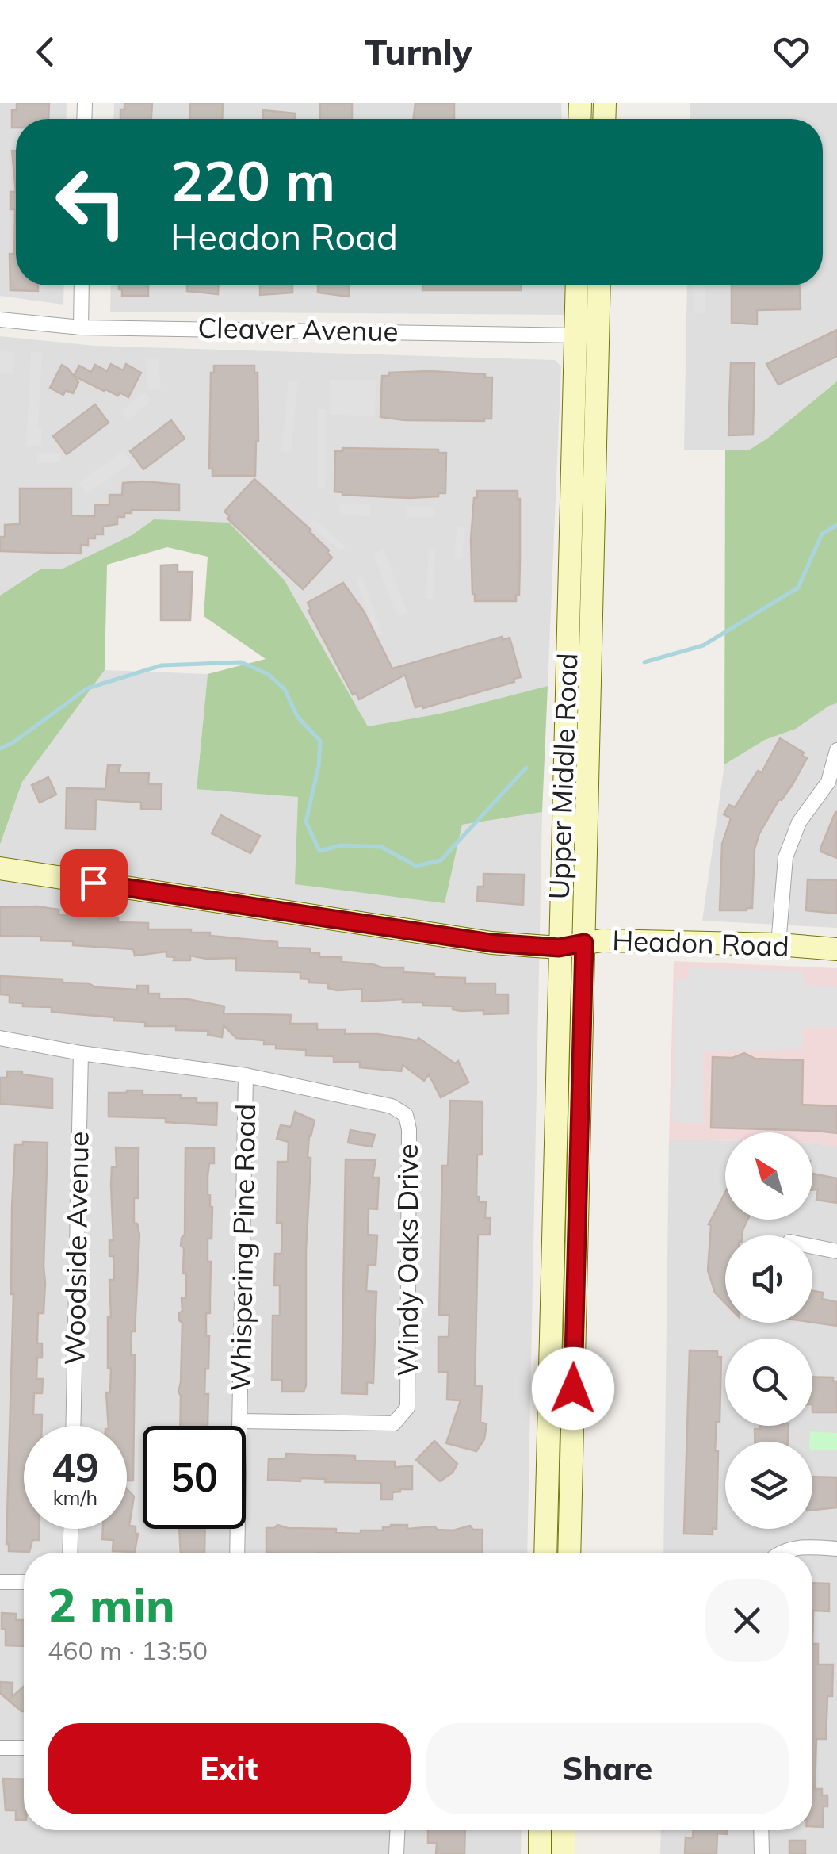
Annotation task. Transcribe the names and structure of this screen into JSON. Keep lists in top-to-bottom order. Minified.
{"streets":{"main road":["Upper Middle Road","Headon Road"],"street":["Cleaver Avenue","Whispering Pine Road","Woodside Avenue","Windy Oaks Drive"]},"crossings":[["Cleaver Avenue","Upper Middle Road"],["Upper Middle Road","Headon Road"],["Whispering Pine Road","Windy Oaks Drive"],["Woodside Avenue","Windy Oaks Drive"]],"north":"top left","page":{"header":"Turnly","turn":["220 m","Headon Road"],"speed":"49 km/h","limit":"50","heading":["2 min","460 m · 13:50"],"buttons":["Exit","Share"]}}
